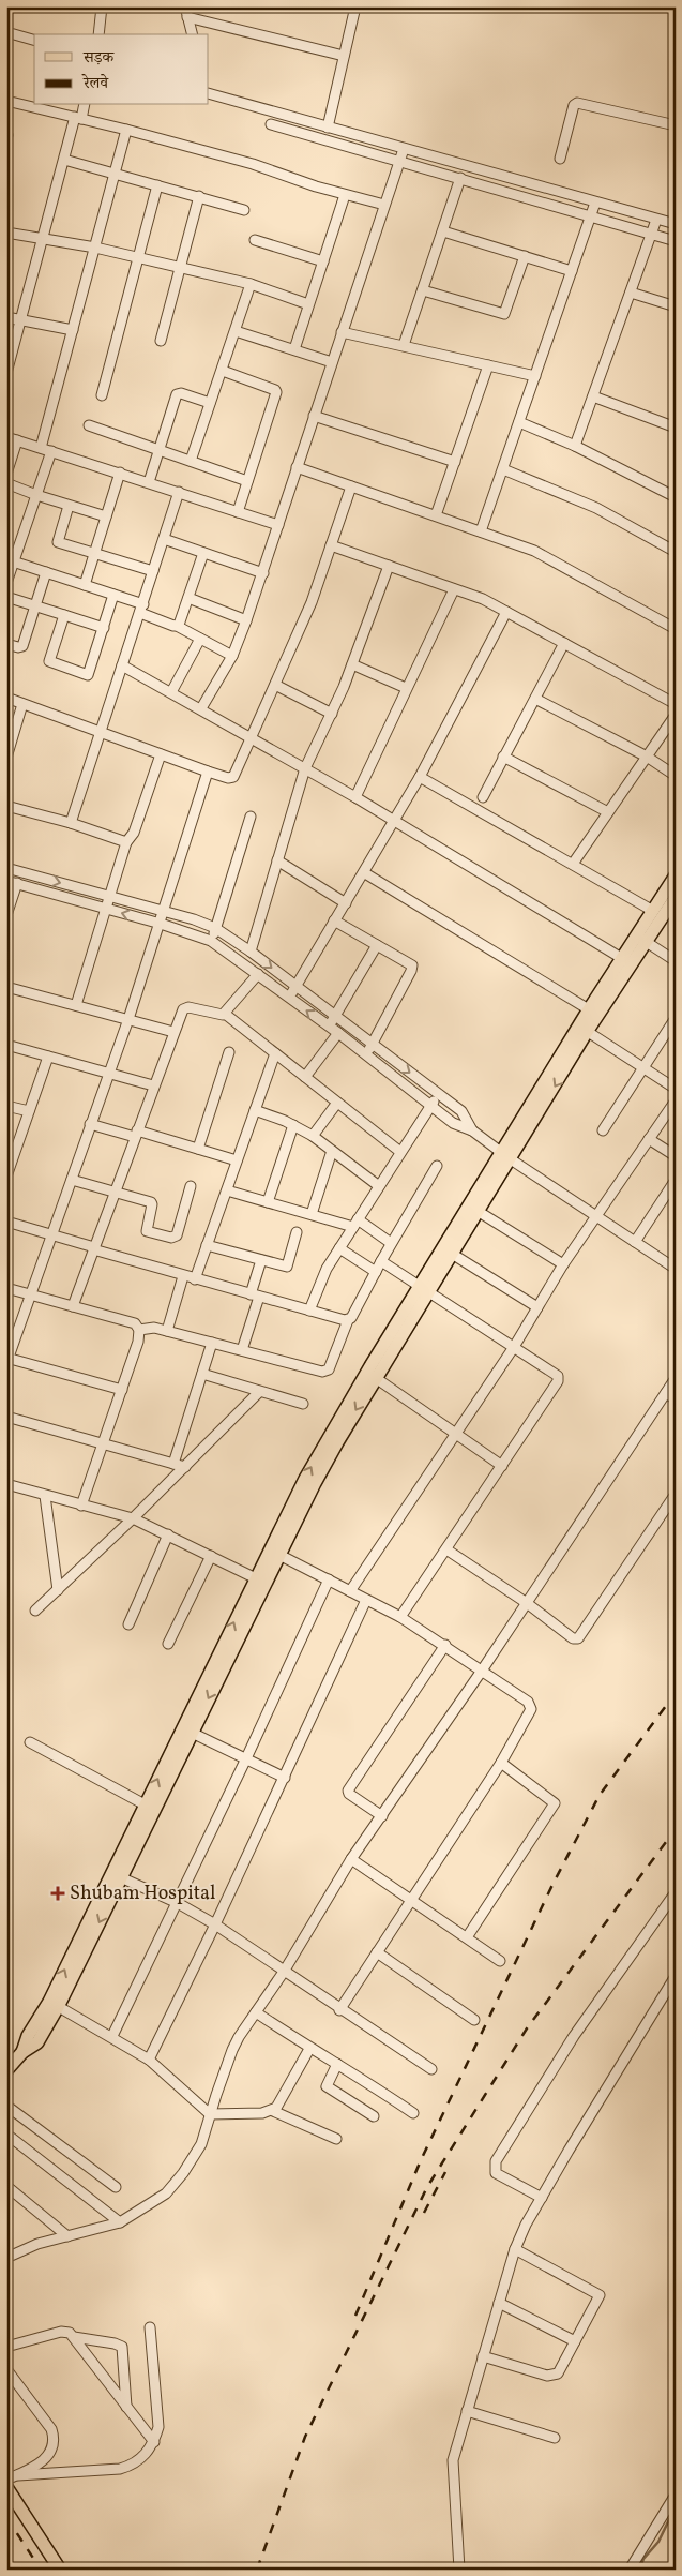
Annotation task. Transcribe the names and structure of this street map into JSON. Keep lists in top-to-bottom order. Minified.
{"places":{"health":["Shubam Hospital"]},"legend":["सड़क","रेलवे"]}
